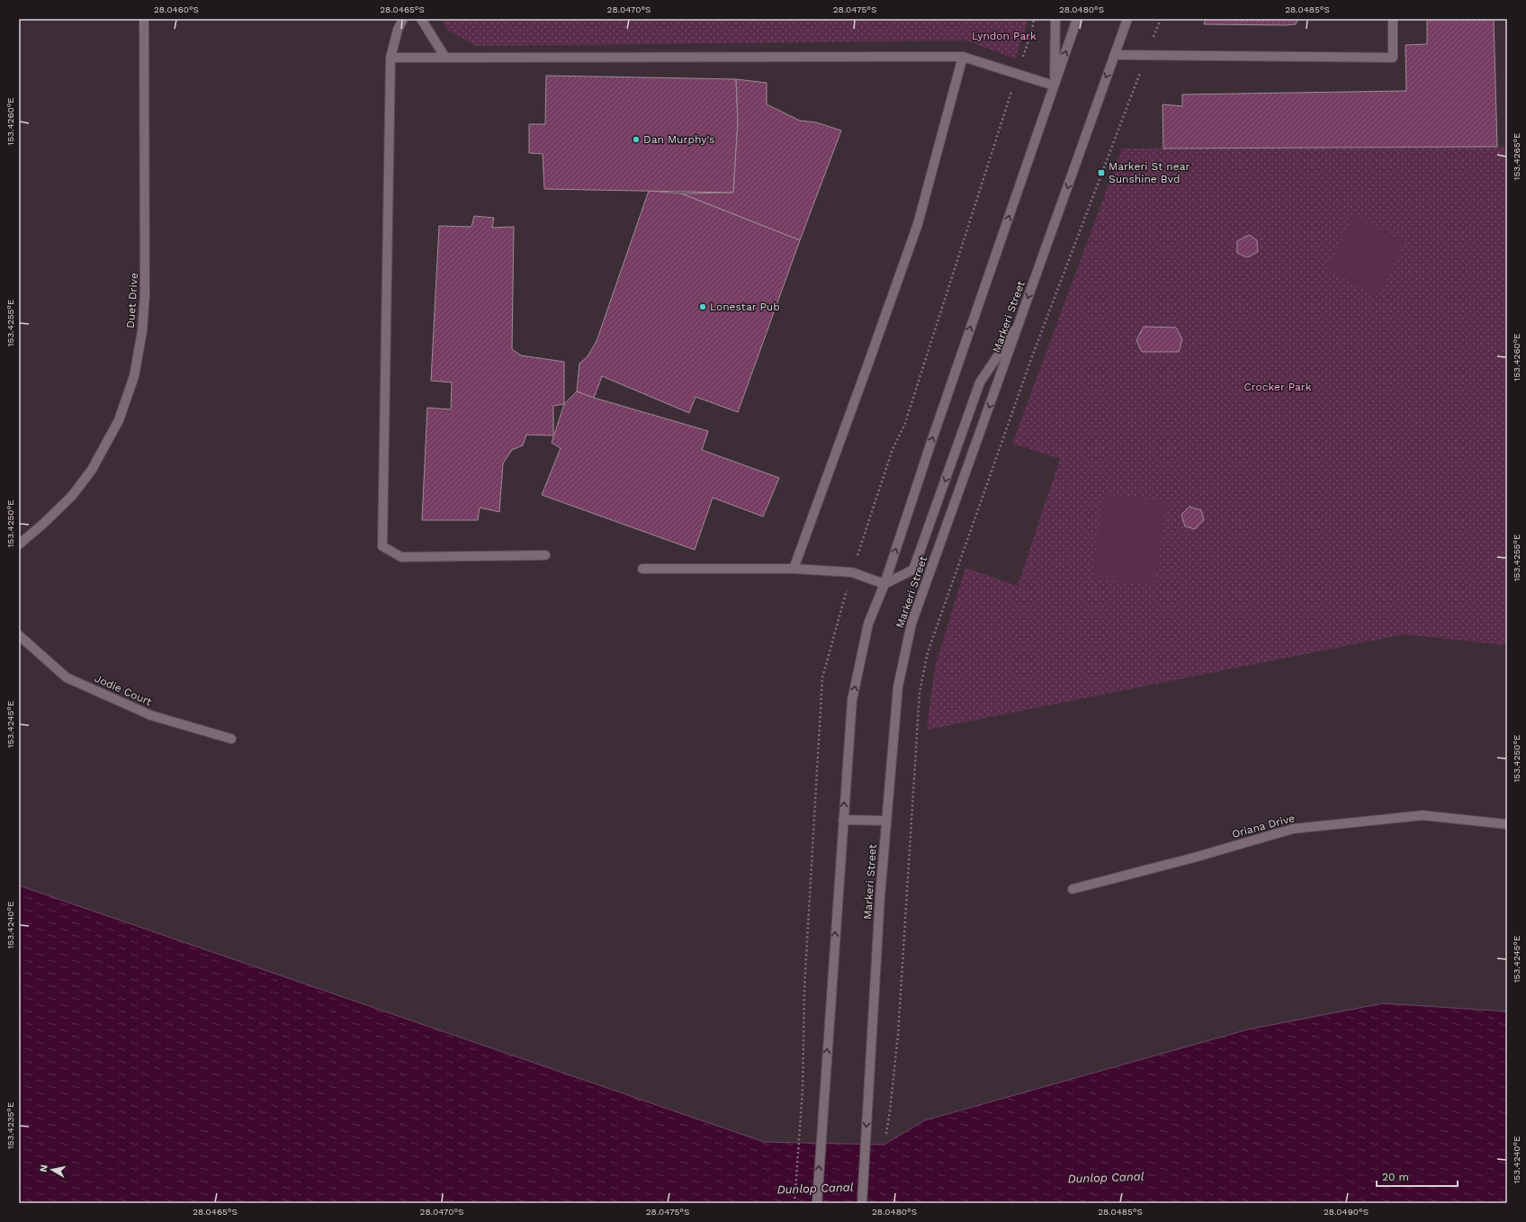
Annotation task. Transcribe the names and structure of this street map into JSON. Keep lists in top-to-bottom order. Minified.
{"streets":{"main road":["Duet Drive","Markeri Street","Jodie Court","Oriana Drive"]},"water":["Dunlop Canal"],"parks":["Lyndon Park","Crocker Park"],"places":{"other":["Dan Murphy's","Lonestar Pub"],"transit":["Markeri St near Sunshine Bvd"]},"scale_bar":"20 m","north":"left","coordinates":["28.0460°S","28.0465°S","28.0470°S","28.0475°S","28.0480°S","28.0485°S","153.4260°E","153.4265°E","153.4255°E","153.4250°E","153.4245°E","153.4240°E","153.4235°E","28.0490°S"]}
